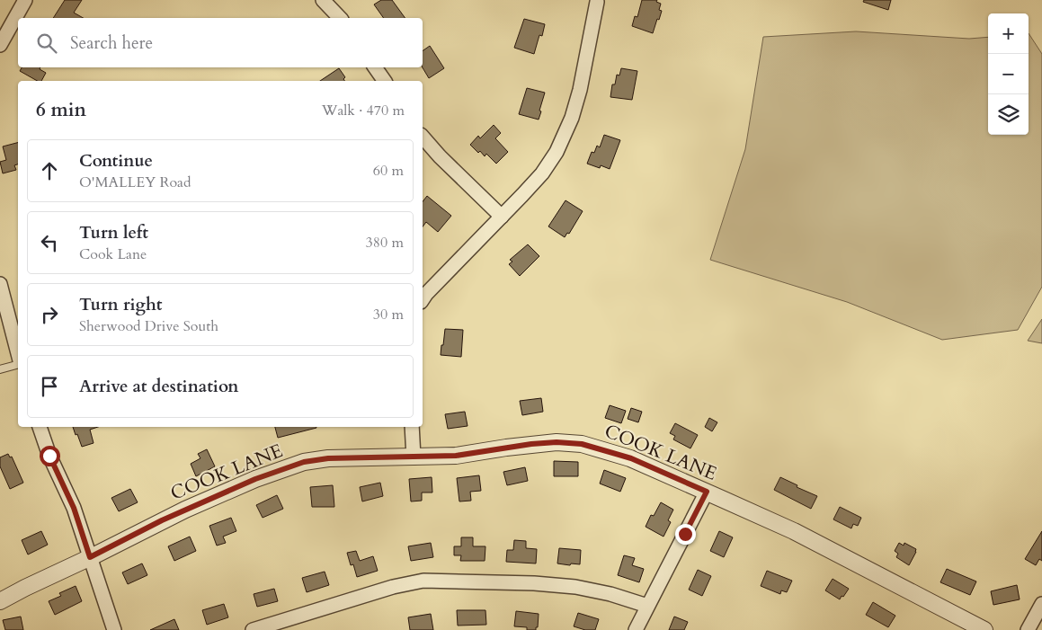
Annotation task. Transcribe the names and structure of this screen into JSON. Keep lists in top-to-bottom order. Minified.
{"streets":{"street":["COOK LANE"]},"page":{"map_buttons":["+","−"],"search":"Search here","heading":["6 min","Walk · 470 m"],"list":[["Continue","O'MALLEY Road","60 m"],["Turn left","Cook Lane","380 m"],["Turn right","Sherwood Drive South","30 m"],"Arrive at destination"]}}
